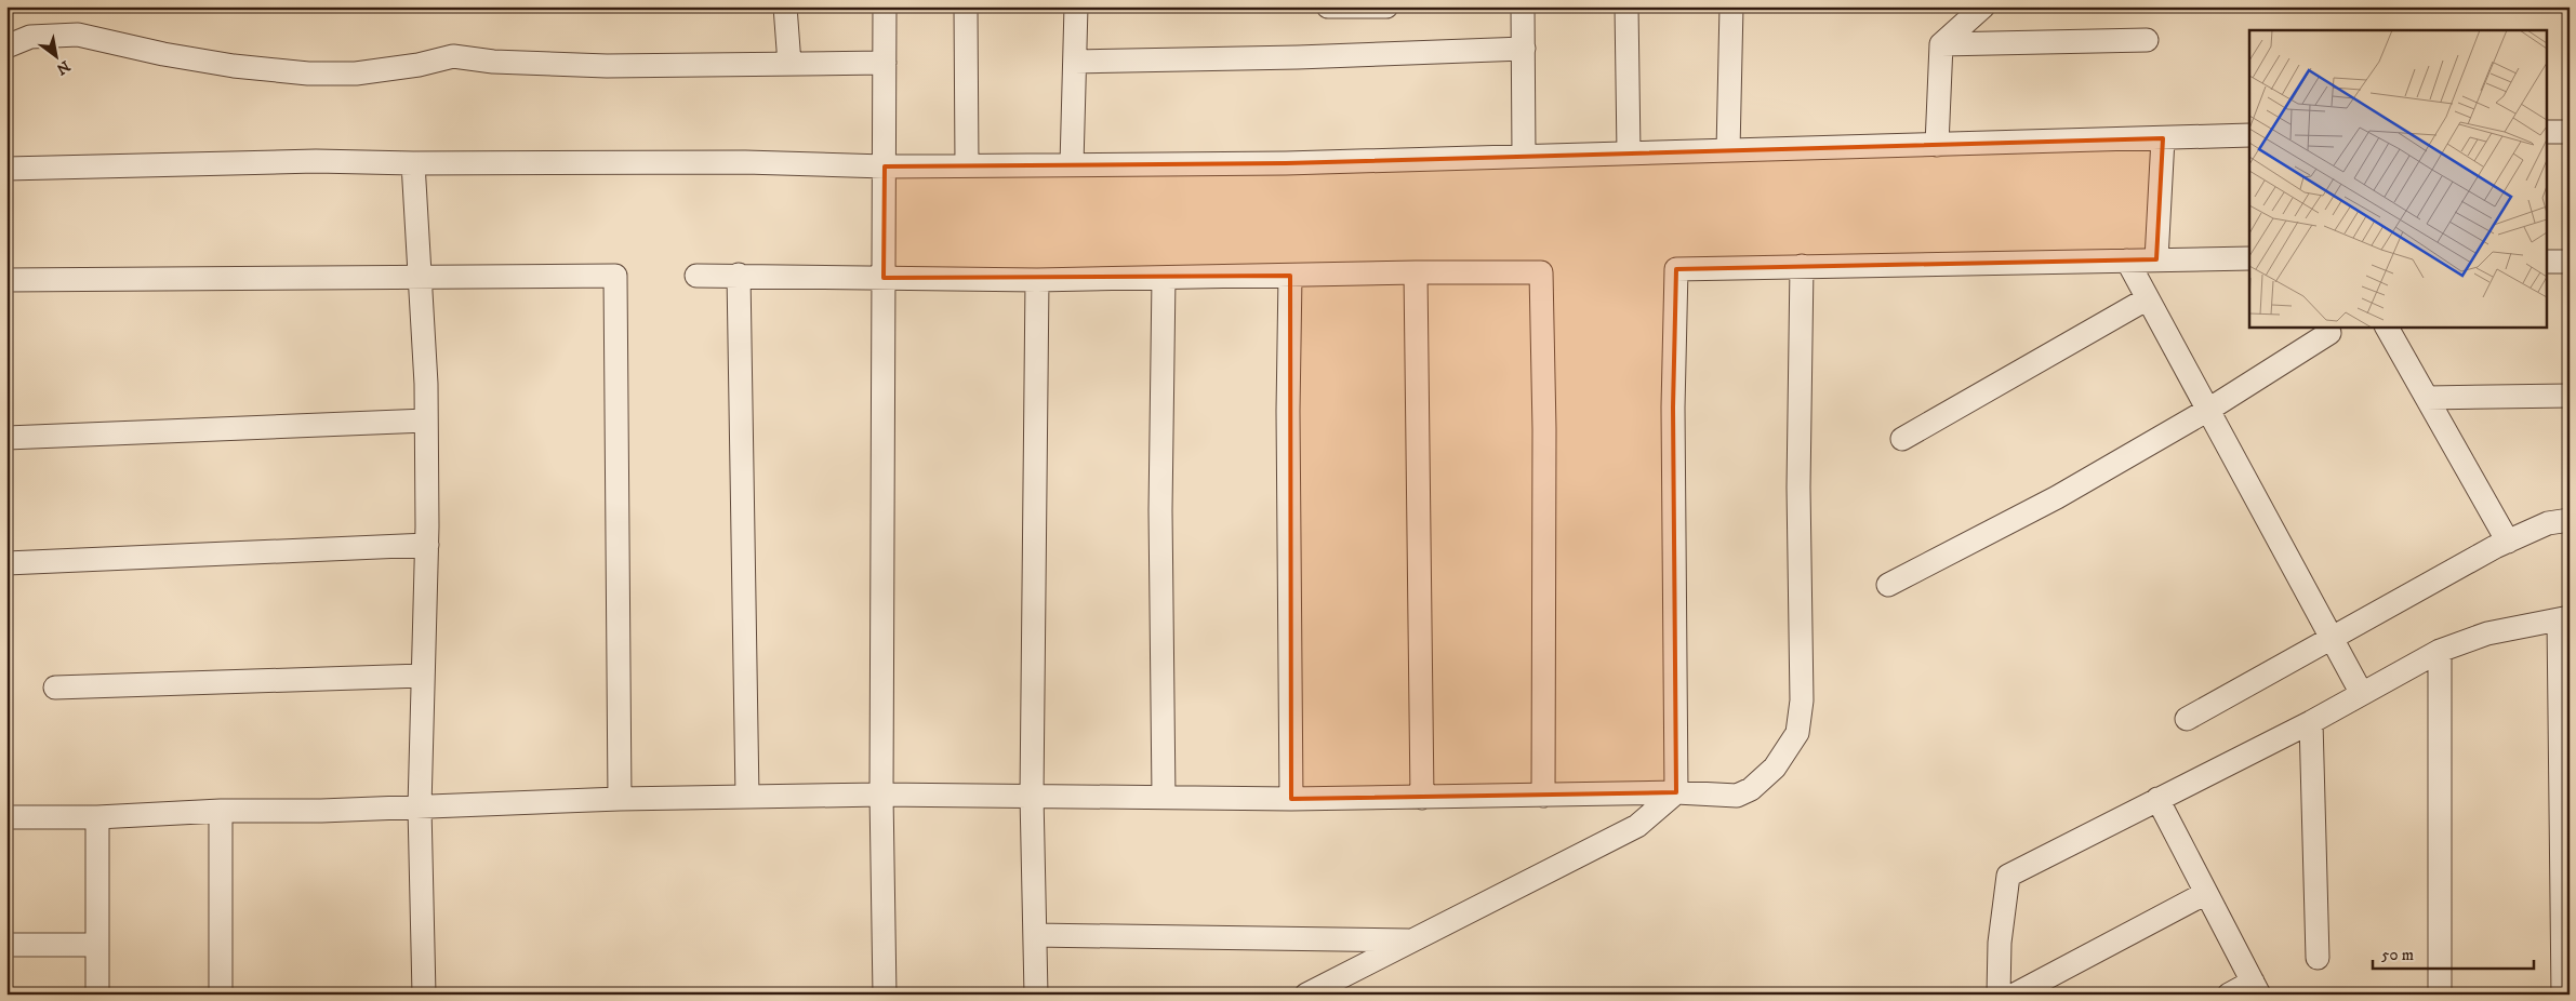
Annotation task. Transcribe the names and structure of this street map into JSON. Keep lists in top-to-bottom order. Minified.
{"scale_bar":"50 m","north":"bottom right"}
